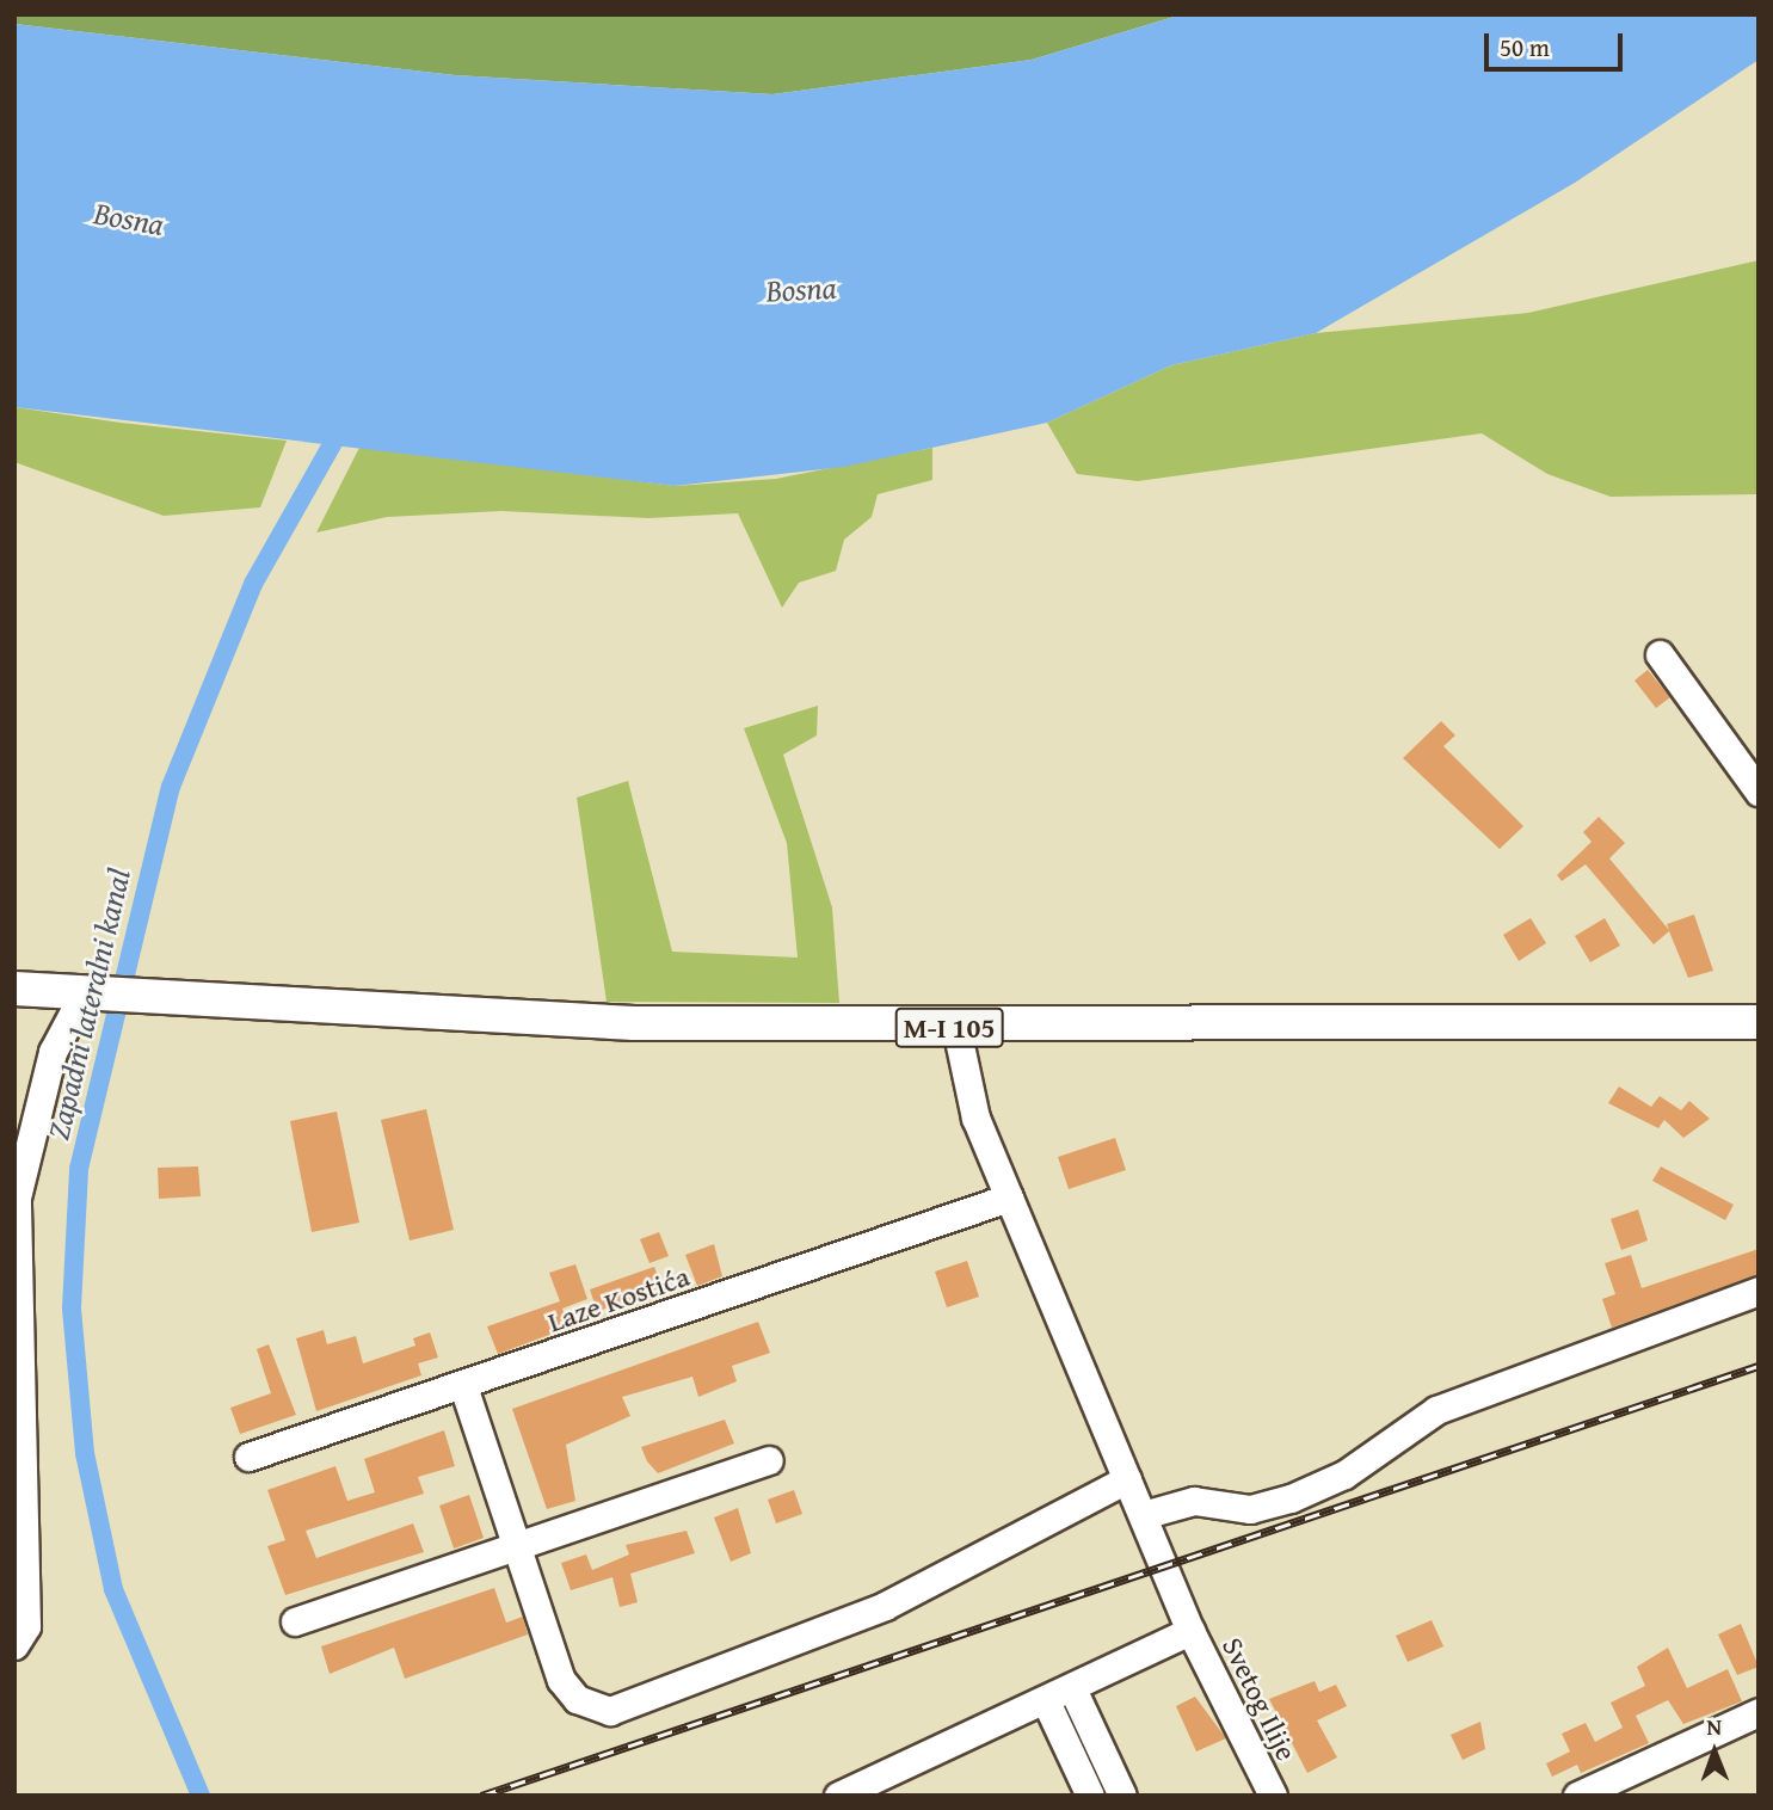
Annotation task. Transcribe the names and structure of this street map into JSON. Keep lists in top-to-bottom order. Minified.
{"streets":{"main road":["M-I 105"],"street":["Laze Kostića","Svetog Ilije"]},"crossings":[["M-I 105","Svetog Ilije"],["Laze Kostića","Svetog Ilije"]],"water":["Bosna","Zapadni lateralni kanal"],"scale_bar":"50 m","north":"top"}
